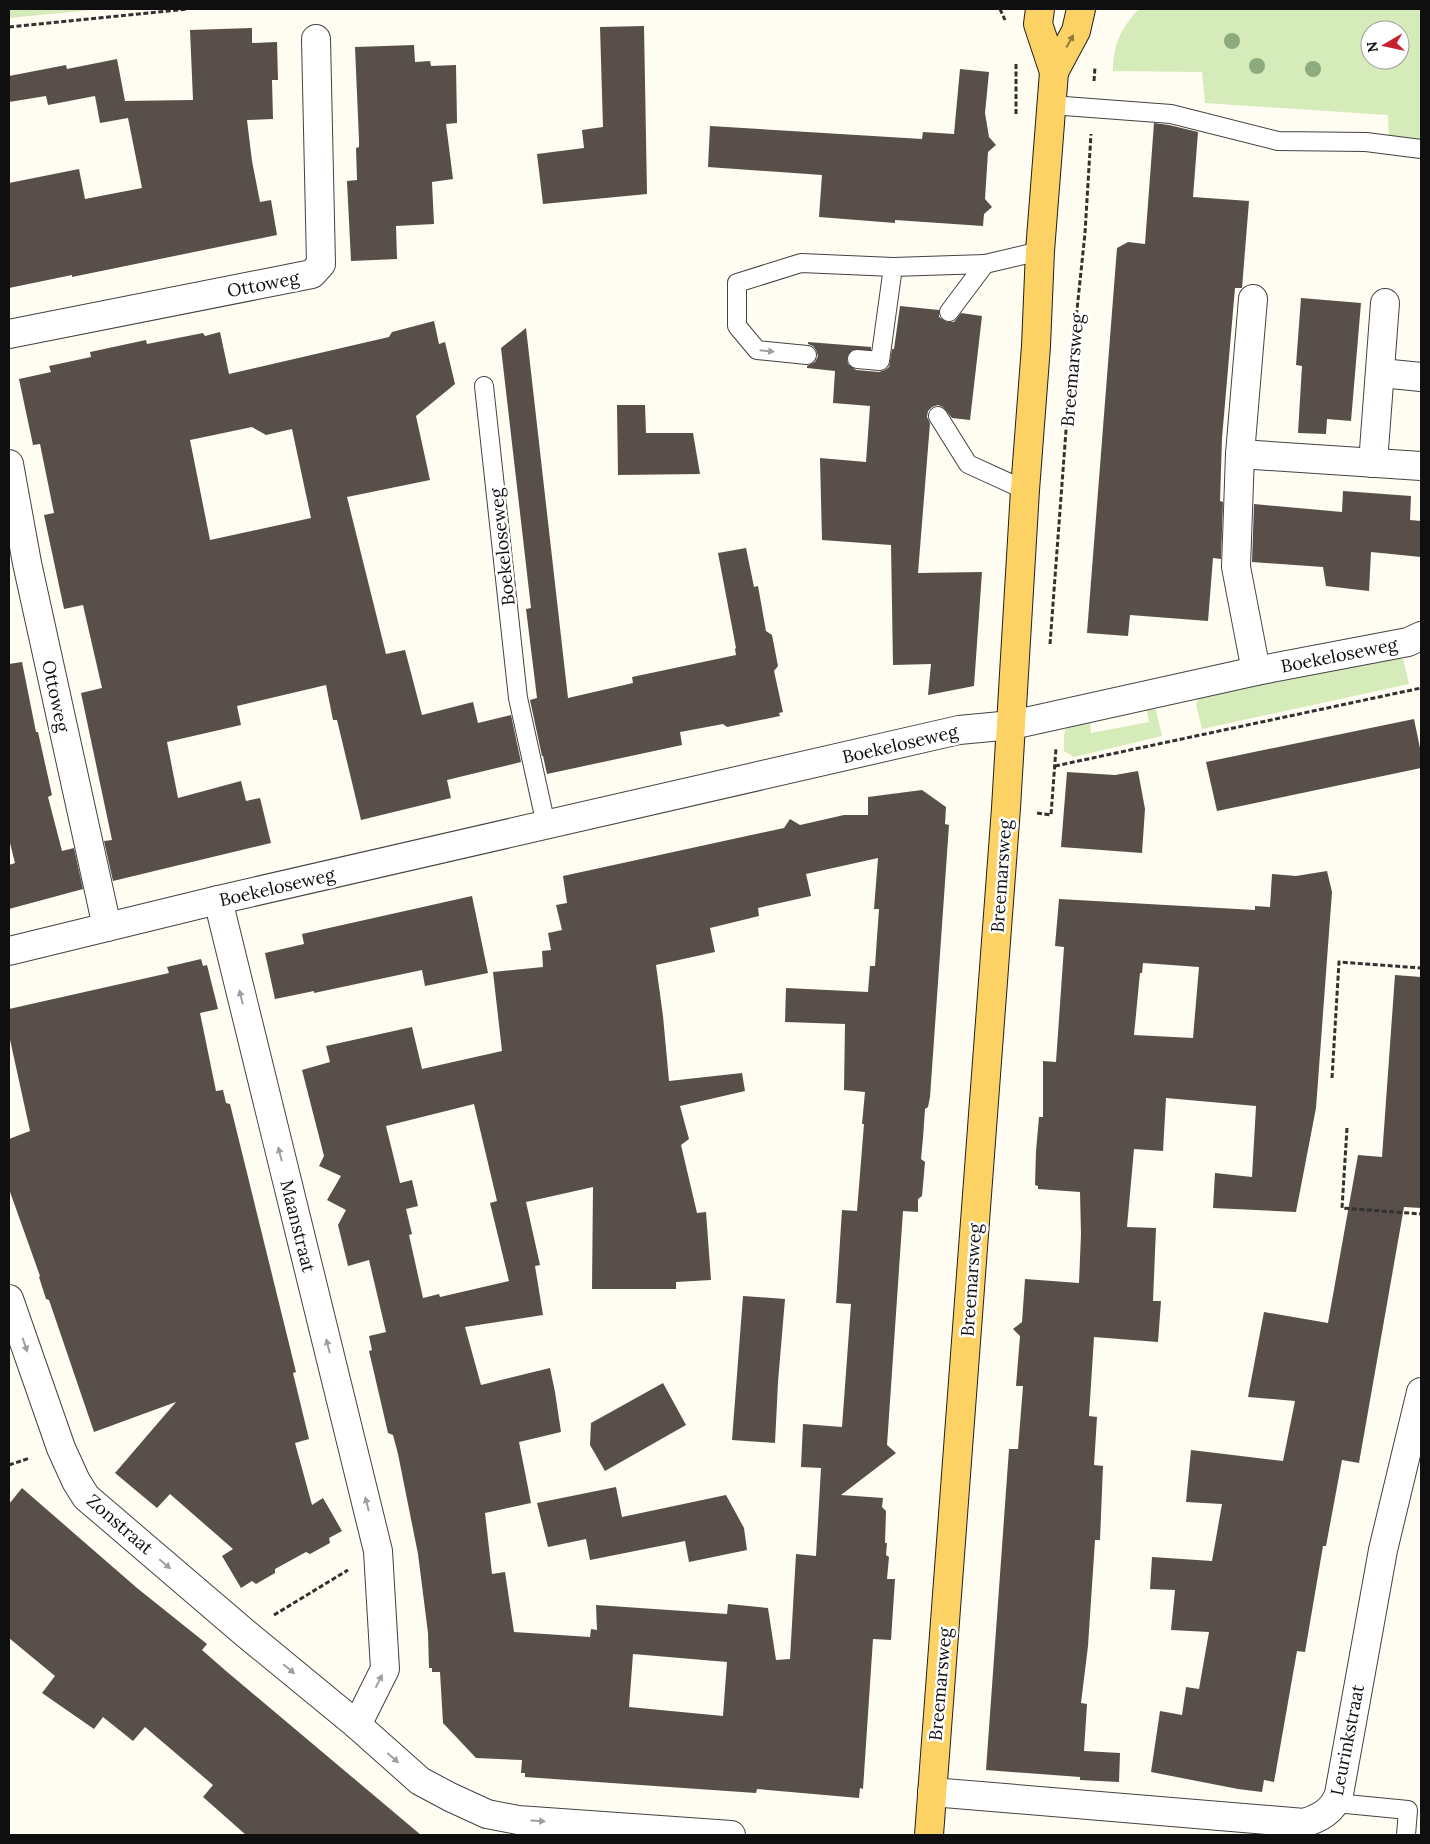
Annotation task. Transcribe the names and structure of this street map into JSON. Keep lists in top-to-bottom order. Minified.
{"streets":{"main road":["Breemarsweg"],"street":["Ottoweg","Boekeloseweg","Maanstraat","Zonstraat","Leurinkstraat"]},"crossings":[["Ottoweg","Boekeloseweg"],["Breemarsweg","Boekeloseweg"],["Breemarsweg","Leurinkstraat"],["Boekeloseweg","Maanstraat"]],"one_way":["Maanstraat","Zonstraat"],"north":"left"}
